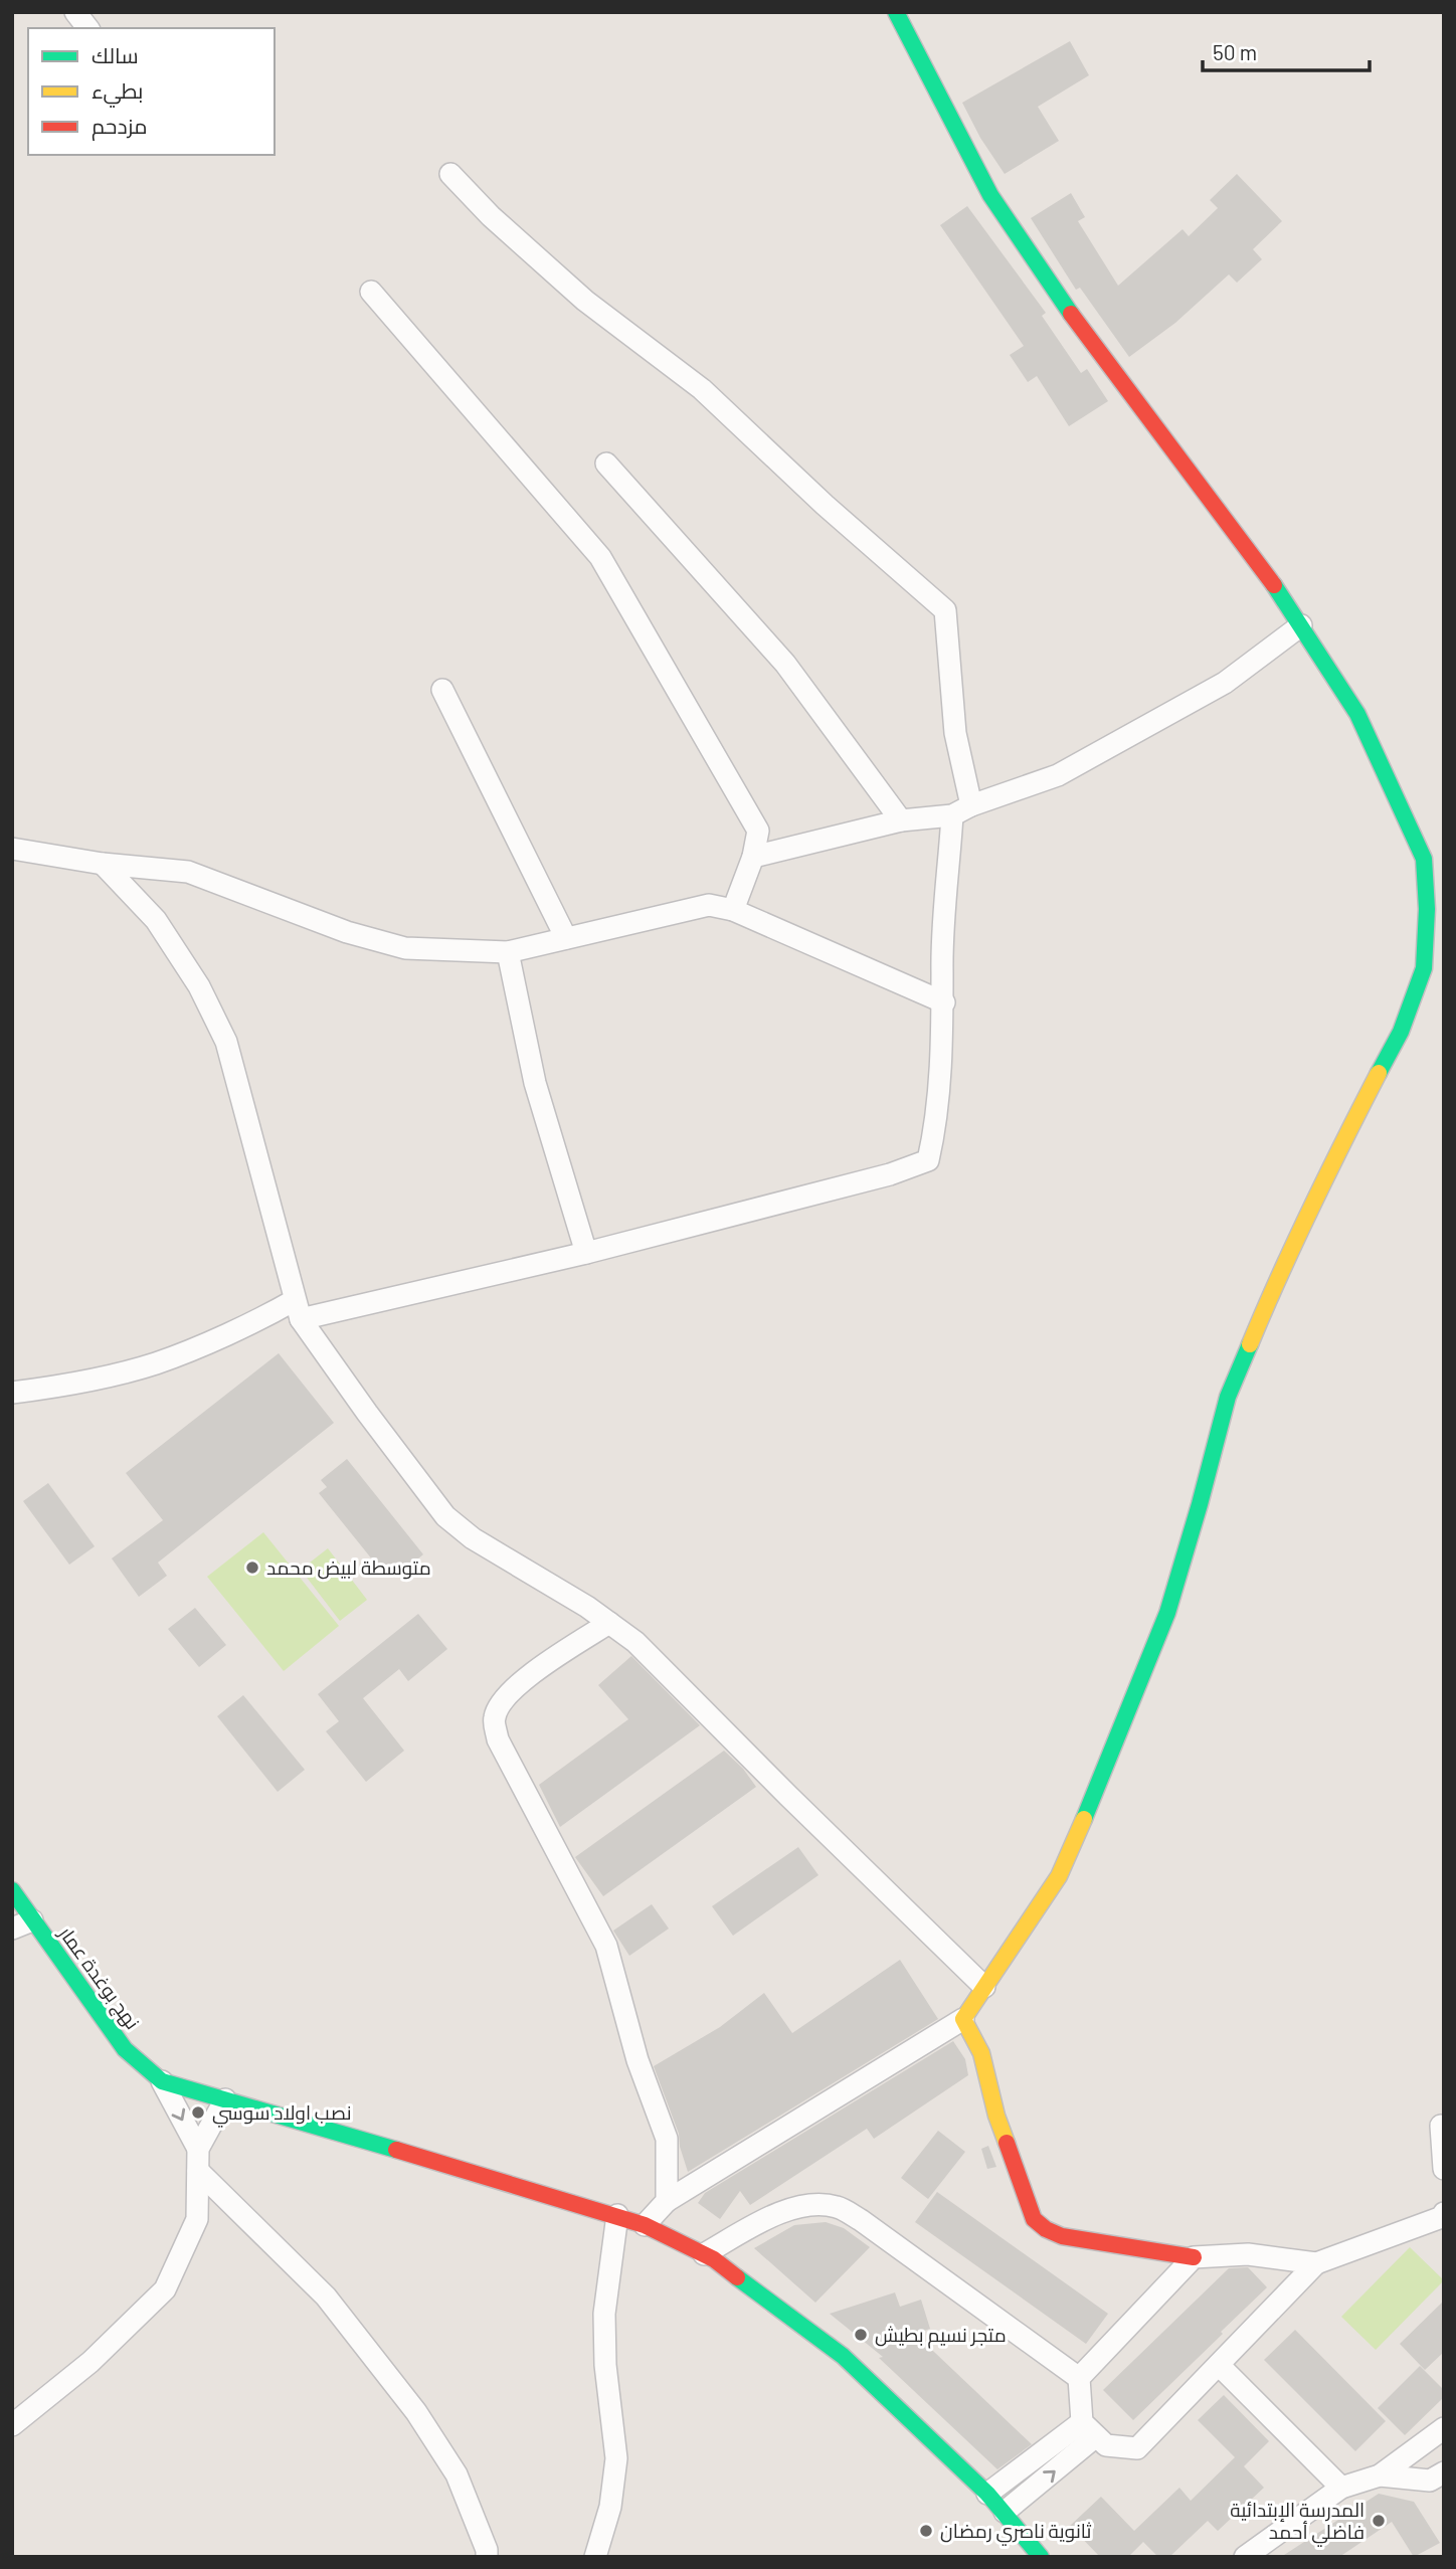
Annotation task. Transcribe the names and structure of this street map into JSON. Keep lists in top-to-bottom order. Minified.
{"streets":{"street":["نهج بوغدة عمار"]},"places":["متوسطة لبيض محمد","نصب اولاد سوسي","متجر نسيم بطيش","المدرسة الإبتدائية فاضلي أحمد","ثانوية ناصري رمضان"],"legend":["سالك","بطيء","مزدحم"],"scale_bar":"50 m"}
